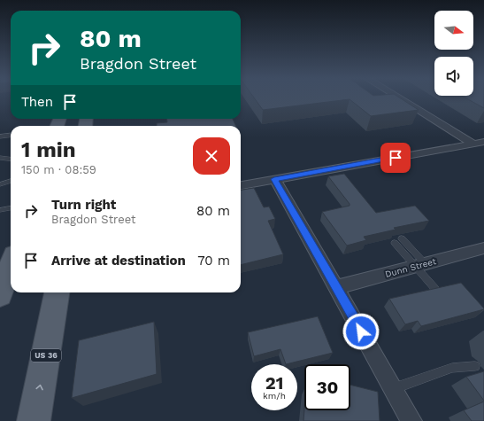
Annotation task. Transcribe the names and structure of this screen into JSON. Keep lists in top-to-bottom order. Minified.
{"streets":{"main road":["US 36"],"street":["Dunn Street"]},"north":"right","page":{"turn":["80 m","Bragdon Street"],"then":"Then","heading":["1 min","150 m · 08:59"],"list":[{"name":"Turn right","note":"Bragdon Street","value":"80 m"},{"name":"Arrive at destination","value":"70 m"}],"speed":"21 km/h","limit":"30"}}
